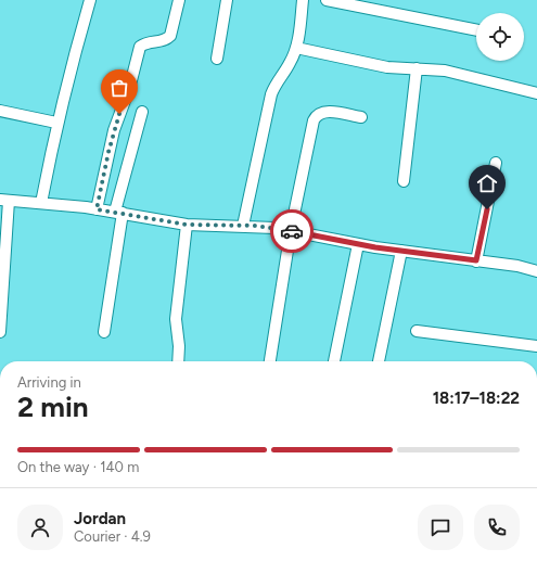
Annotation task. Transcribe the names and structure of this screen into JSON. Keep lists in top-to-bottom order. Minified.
{"page":{"heading":["2 min","Arriving in","18:17–18:22"],"panel":["Jordan","Courier · 4.9"],"bar":"On the way · 140 m"}}
